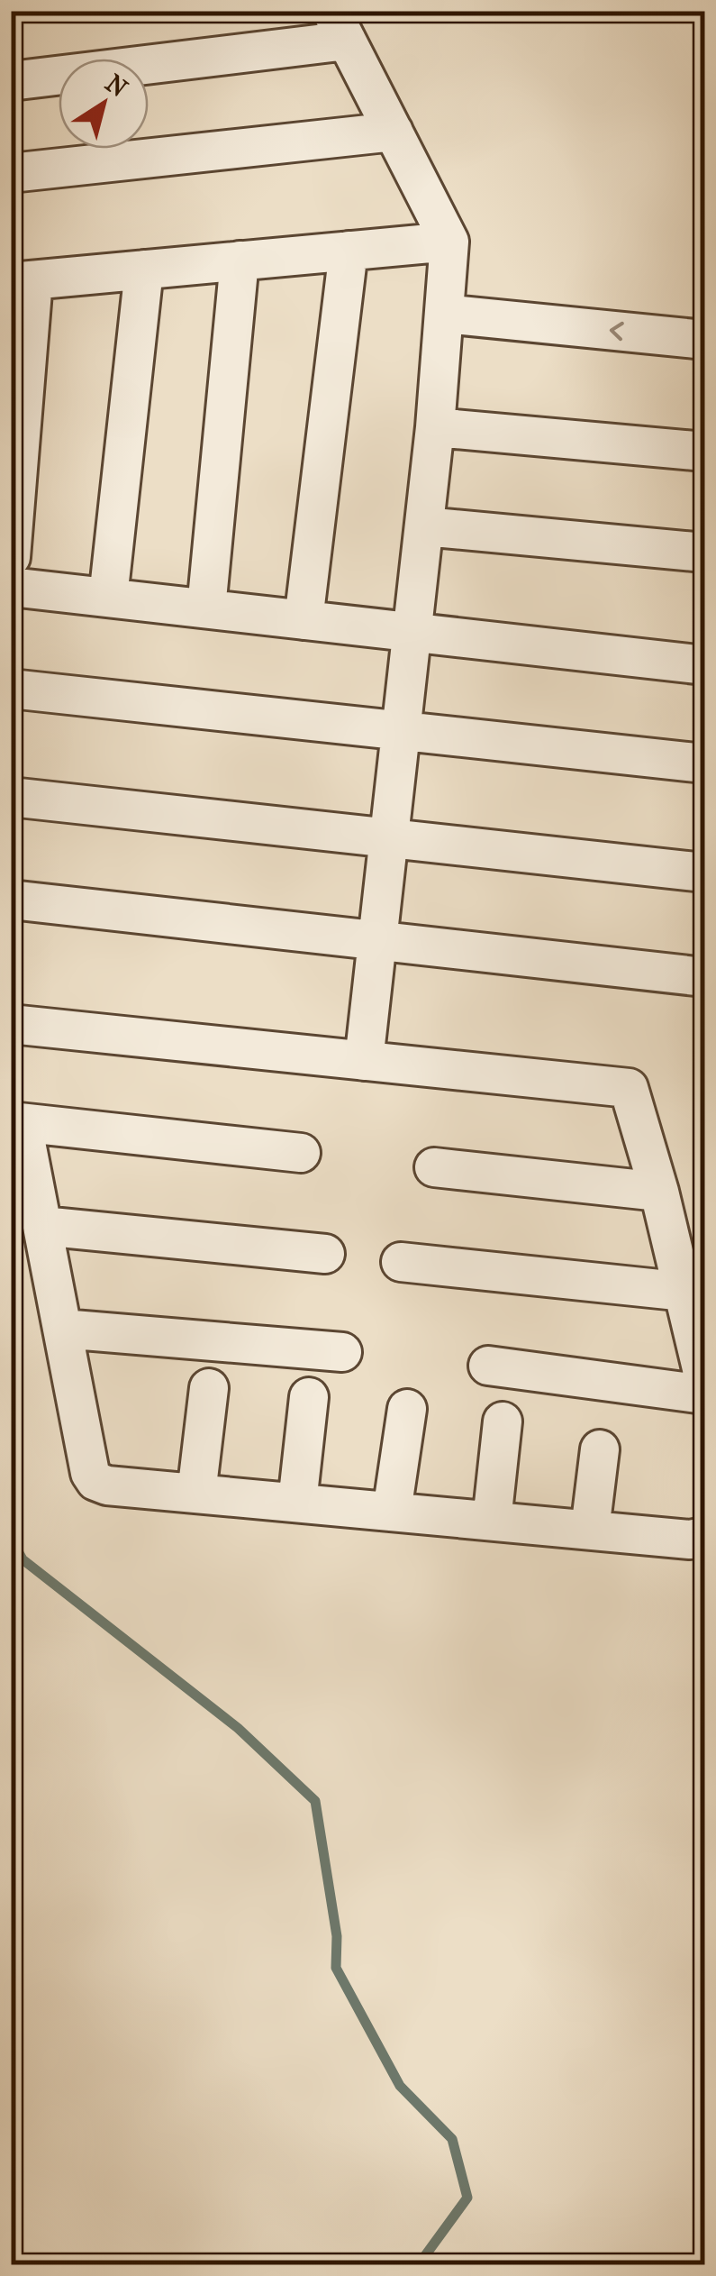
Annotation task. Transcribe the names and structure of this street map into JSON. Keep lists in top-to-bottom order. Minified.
{"north":"top right"}
